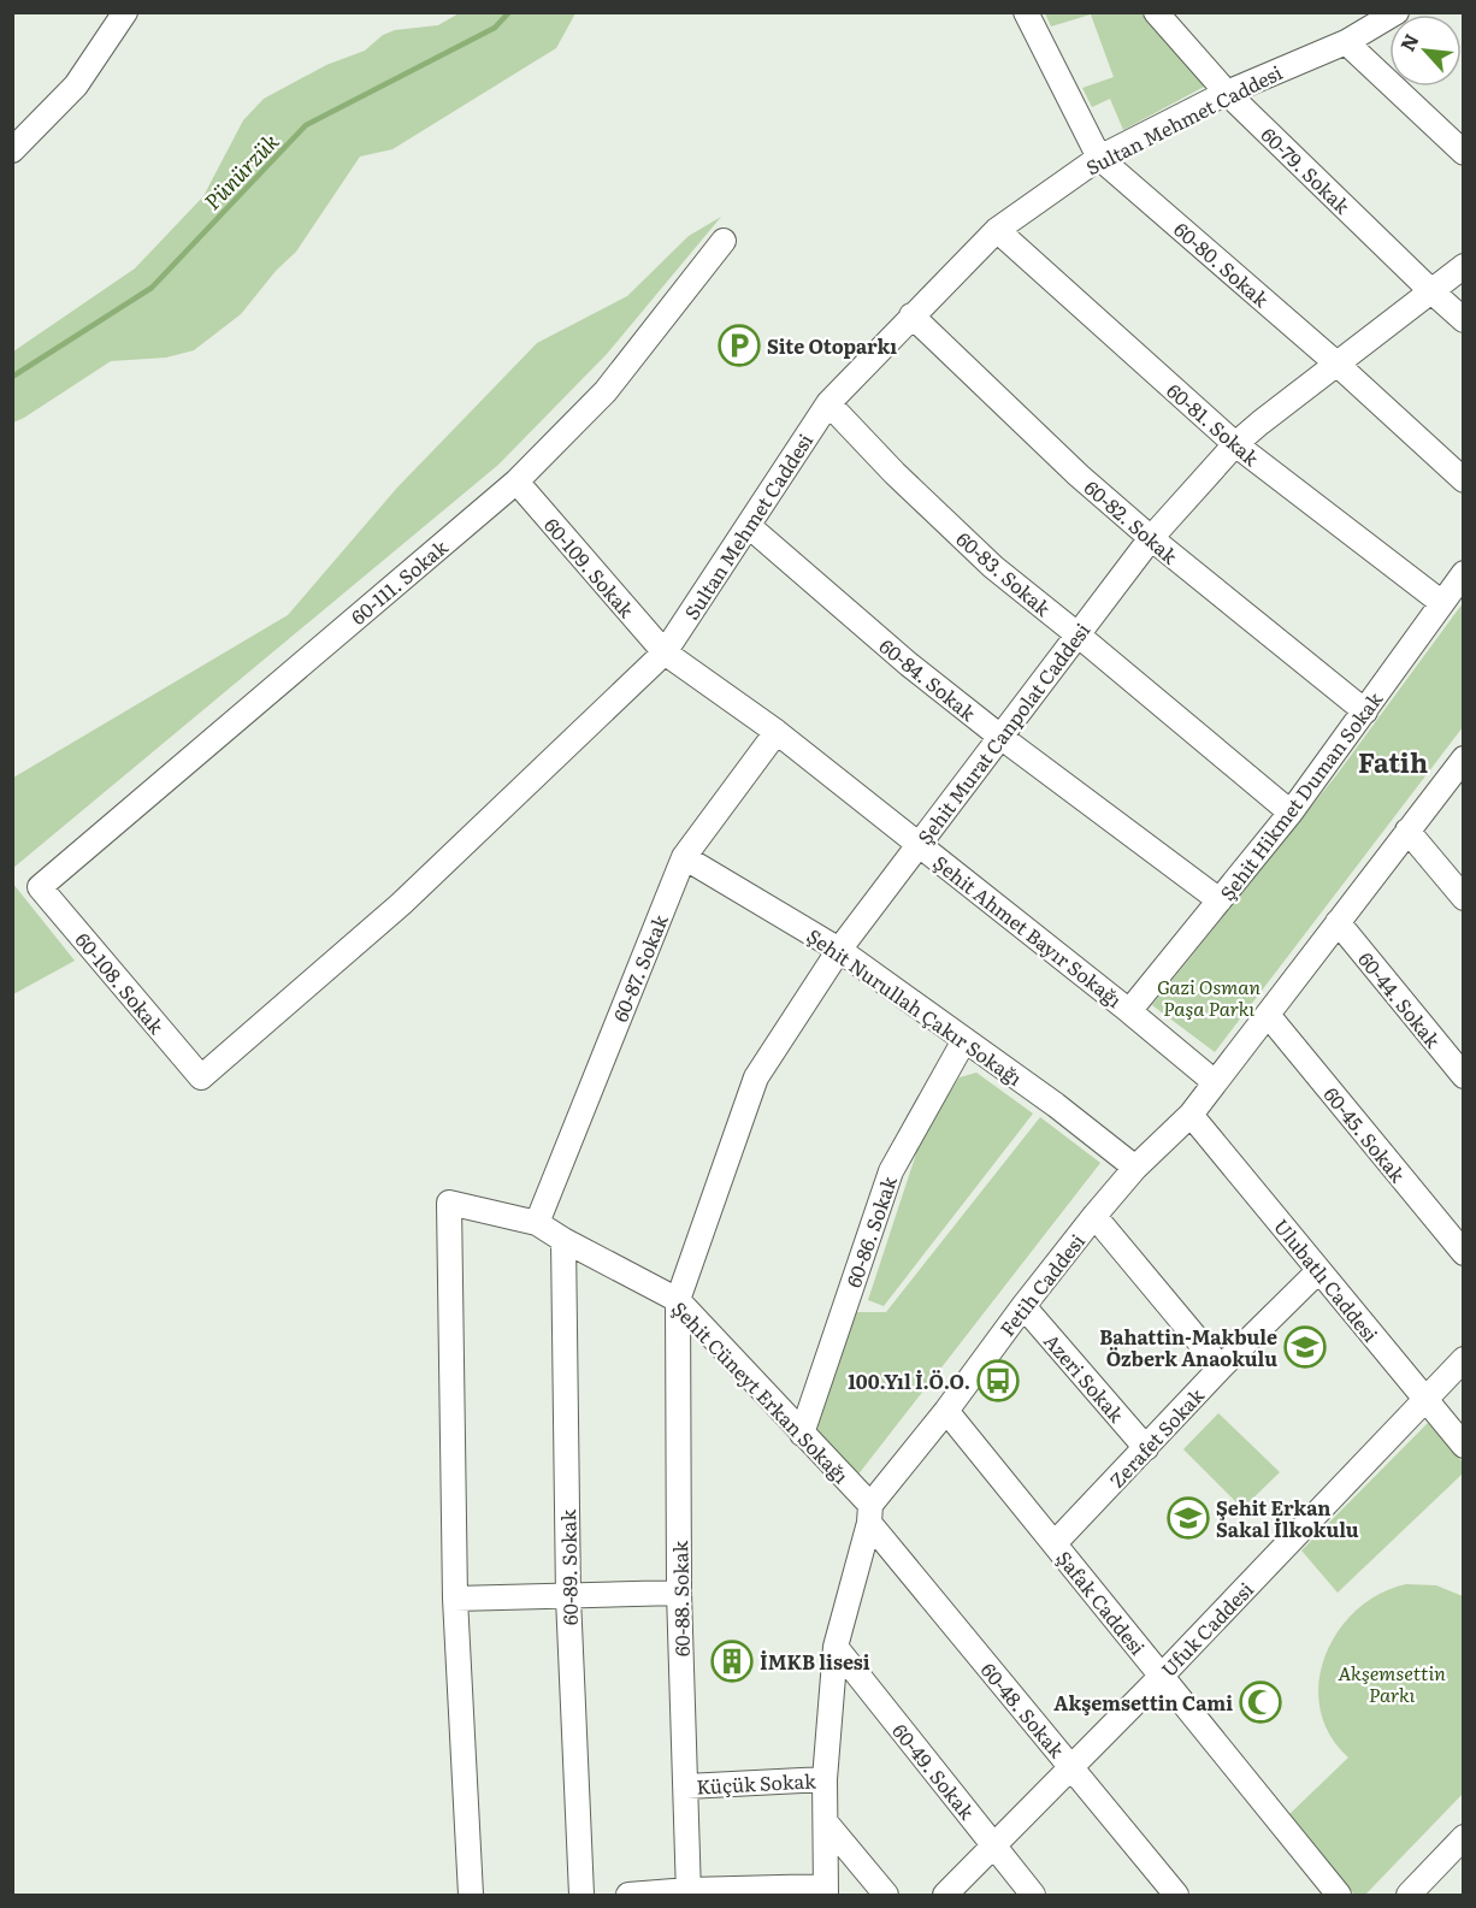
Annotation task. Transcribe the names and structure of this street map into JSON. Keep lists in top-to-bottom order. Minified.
{"streets":{"street":["Sultan Mehmet Caddesi","60-79. Sokak","60-80. Sokak","60-81. Sokak","60-82. Sokak","60-109. Sokak","60-83. Sokak","60-111. Sokak","60-84. Sokak","Şehit Murat Canpolat Caddesi","Şehit Hikmet Duman Sokak","Şehit Ahmet Bayır Sokağı","60-87. Sokak","60-108. Sokak","60-44. Sokak","Şehit Nurullah Çakır Sokağı","60-45. Sokak","60-86. Sokak","Ulubatlı Caddesi","Fetih Caddesi","Azeri Sokak","Şehit Cüneyt Erkan Sokağı","Zerafet Sokak","60-89. Sokak","60-88. Sokak","Şafak Caddesi","Ufuk Caddesi","60-48. Sokak","60-49. Sokak","Küçük Sokak"]},"crossings":[["Sultan Mehmet Caddesi","60-79. Sokak"],["Sultan Mehmet Caddesi","60-80. Sokak"],["Sultan Mehmet Caddesi","60-81. Sokak"],["Sultan Mehmet Caddesi","60-82. Sokak"],["Sultan Mehmet Caddesi","60-109. Sokak"],["Sultan Mehmet Caddesi","60-83. Sokak"],["Sultan Mehmet Caddesi","60-84. Sokak"],["Sultan Mehmet Caddesi","Şehit Ahmet Bayır Sokağı"],["Sultan Mehmet Caddesi","60-108. Sokak"],["60-79. Sokak","Şehit Murat Canpolat Caddesi"],["60-80. Sokak","Şehit Murat Canpolat Caddesi"],["60-81. Sokak","Şehit Murat Canpolat Caddesi"],["60-81. Sokak","Şehit Hikmet Duman Sokak"],["60-82. Sokak","Şehit Murat Canpolat Caddesi"],["60-82. Sokak","Şehit Hikmet Duman Sokak"],["60-109. Sokak","60-111. Sokak"],["60-109. Sokak","Şehit Ahmet Bayır Sokağı"],["60-83. Sokak","Şehit Murat Canpolat Caddesi"],["60-83. Sokak","Şehit Hikmet Duman Sokak"],["60-111. Sokak","60-108. Sokak"],["60-84. Sokak","Şehit Murat Canpolat Caddesi"],["60-84. Sokak","Şehit Hikmet Duman Sokak"],["Şehit Murat Canpolat Caddesi","Şehit Ahmet Bayır Sokağı"],["Şehit Murat Canpolat Caddesi","Şehit Nurullah Çakır Sokağı"],["Şehit Murat Canpolat Caddesi","Şehit Cüneyt Erkan Sokağı"],["Şehit Murat Canpolat Caddesi","60-88. Sokak"],["Şehit Hikmet Duman Sokak","Şehit Ahmet Bayır Sokağı"],["Şehit Ahmet Bayır Sokağı","60-87. Sokak"],["Şehit Ahmet Bayır Sokağı","Fetih Caddesi"],["60-87. Sokak","Şehit Nurullah Çakır Sokağı"],["60-87. Sokak","Şehit Cüneyt Erkan Sokağı"],["60-44. Sokak","Fetih Caddesi"],["Şehit Nurullah Çakır Sokağı","60-86. Sokak"],["Şehit Nurullah Çakır Sokağı","Fetih Caddesi"],["60-45. Sokak","Fetih Caddesi"],["60-86. Sokak","Şehit Cüneyt Erkan Sokağı"],["Ulubatlı Caddesi","Fetih Caddesi"],["Ulubatlı Caddesi","Zerafet Sokak"],["Ulubatlı Caddesi","Ufuk Caddesi"],["Fetih Caddesi","Azeri Sokak"],["Fetih Caddesi","Şehit Cüneyt Erkan Sokağı"],["Fetih Caddesi","Şafak Caddesi"],["Fetih Caddesi","60-48. Sokak"],["Fetih Caddesi","60-49. Sokak"],["Fetih Caddesi","Küçük Sokak"],["Azeri Sokak","Zerafet Sokak"],["Şehit Cüneyt Erkan Sokağı","60-89. Sokak"],["Şehit Cüneyt Erkan Sokağı","60-88. Sokak"],["Şehit Cüneyt Erkan Sokağı","60-48. Sokak"],["Zerafet Sokak","Şafak Caddesi"],["60-88. Sokak","Küçük Sokak"],["Şafak Caddesi","Ufuk Caddesi"],["Ufuk Caddesi","60-48. Sokak"],["Ufuk Caddesi","60-49. Sokak"]],"districts":["Fatih"],"water":["Pünürzük"],"parks":["Gazi Osman Paşa Parkı","Akşemsettin Parkı"],"places":{"parking":["Site Otoparkı"],"school or university":["Bahattin-Makbule Özberk Anaokulu","Şehit Erkan Sakal İlkokulu"],"bus stop":["100.Yıl İ.Ö.O."],"building":["İMKB lisesi"],"mosque":["Akşemsettin Cami"]},"north":"top left"}
